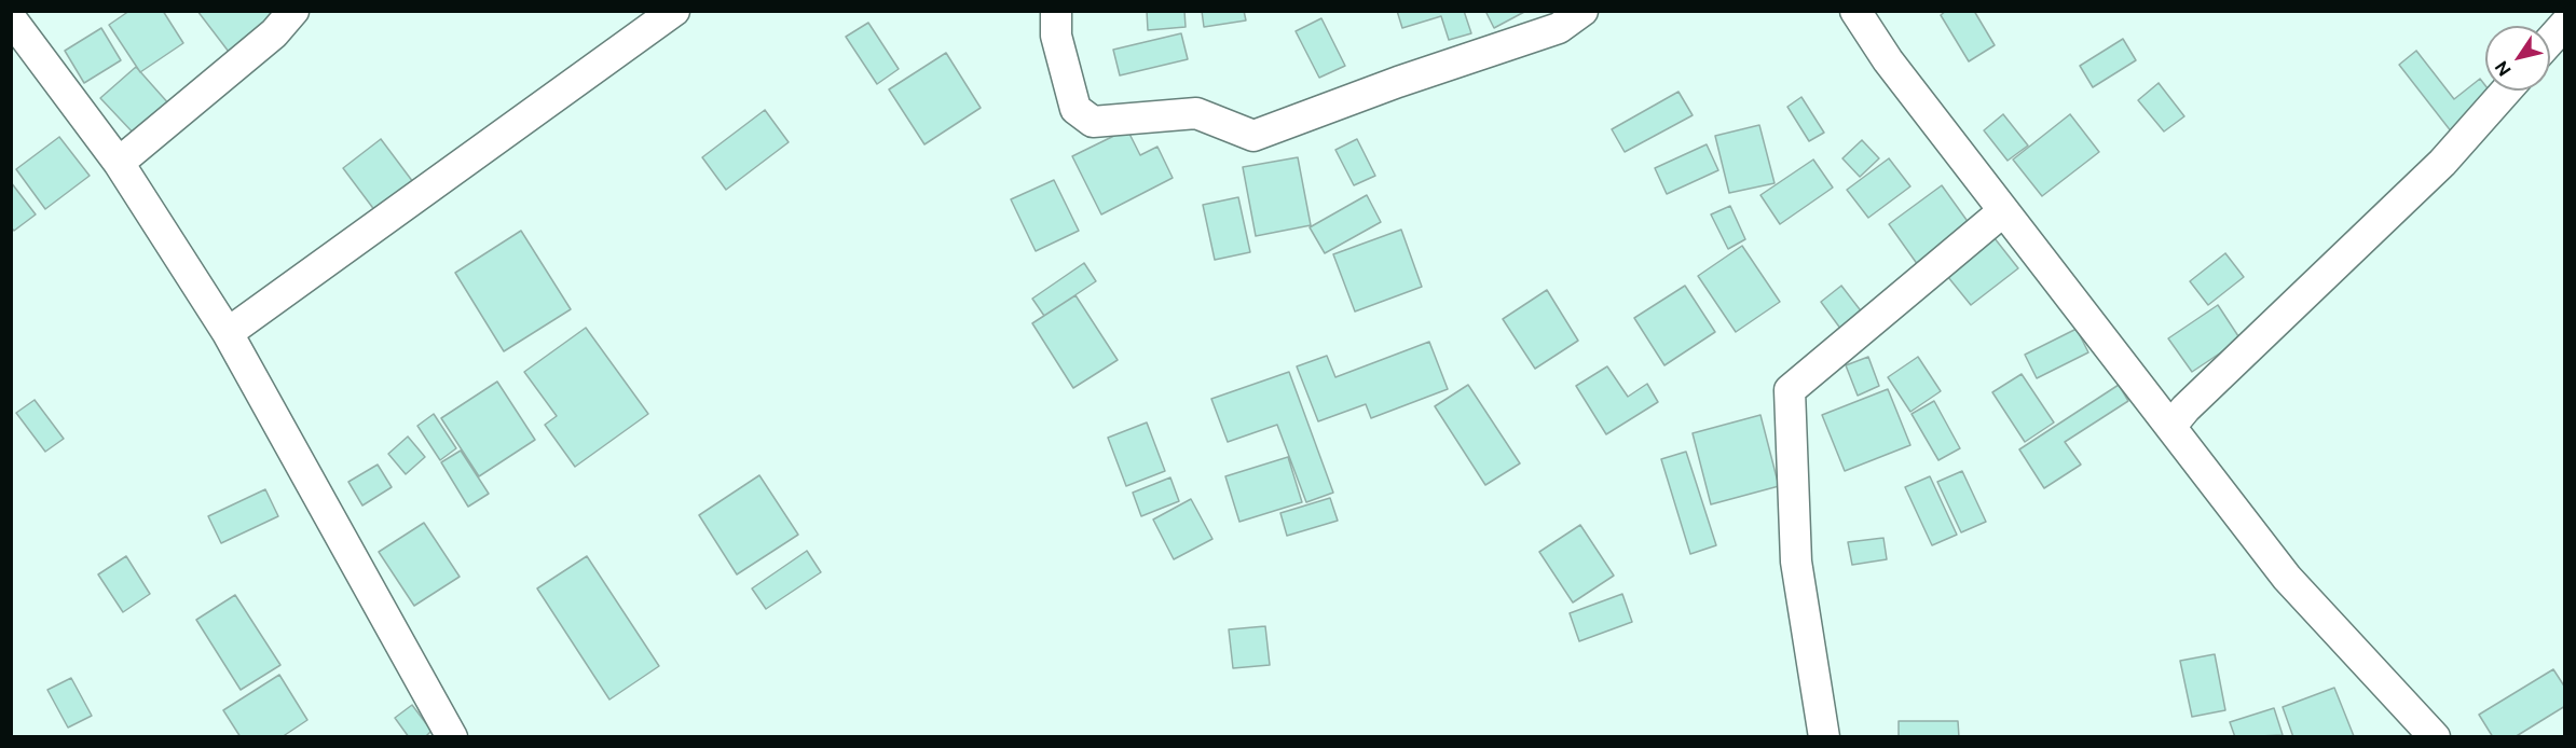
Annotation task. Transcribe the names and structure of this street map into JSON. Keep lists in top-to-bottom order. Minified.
{"north":"bottom left"}
